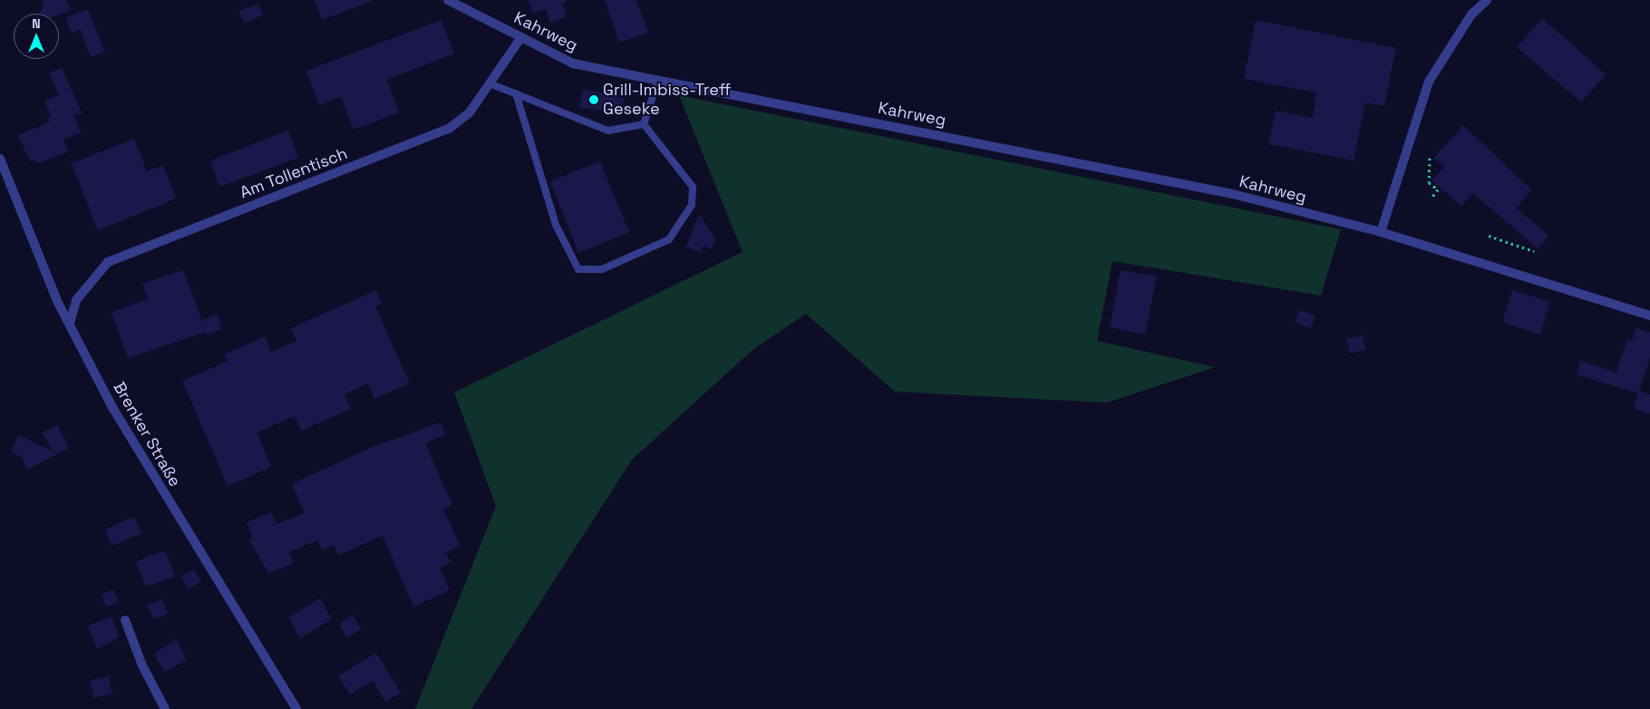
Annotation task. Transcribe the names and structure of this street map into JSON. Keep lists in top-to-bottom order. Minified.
{"streets":{"street":["Kahrweg","Am Tollentisch","Brenker Straße"]},"crossings":[["Kahrweg","Am Tollentisch"],["Am Tollentisch","Brenker Straße"]],"places":["Grill-Imbiss-Treff Geseke"],"north":"top"}
